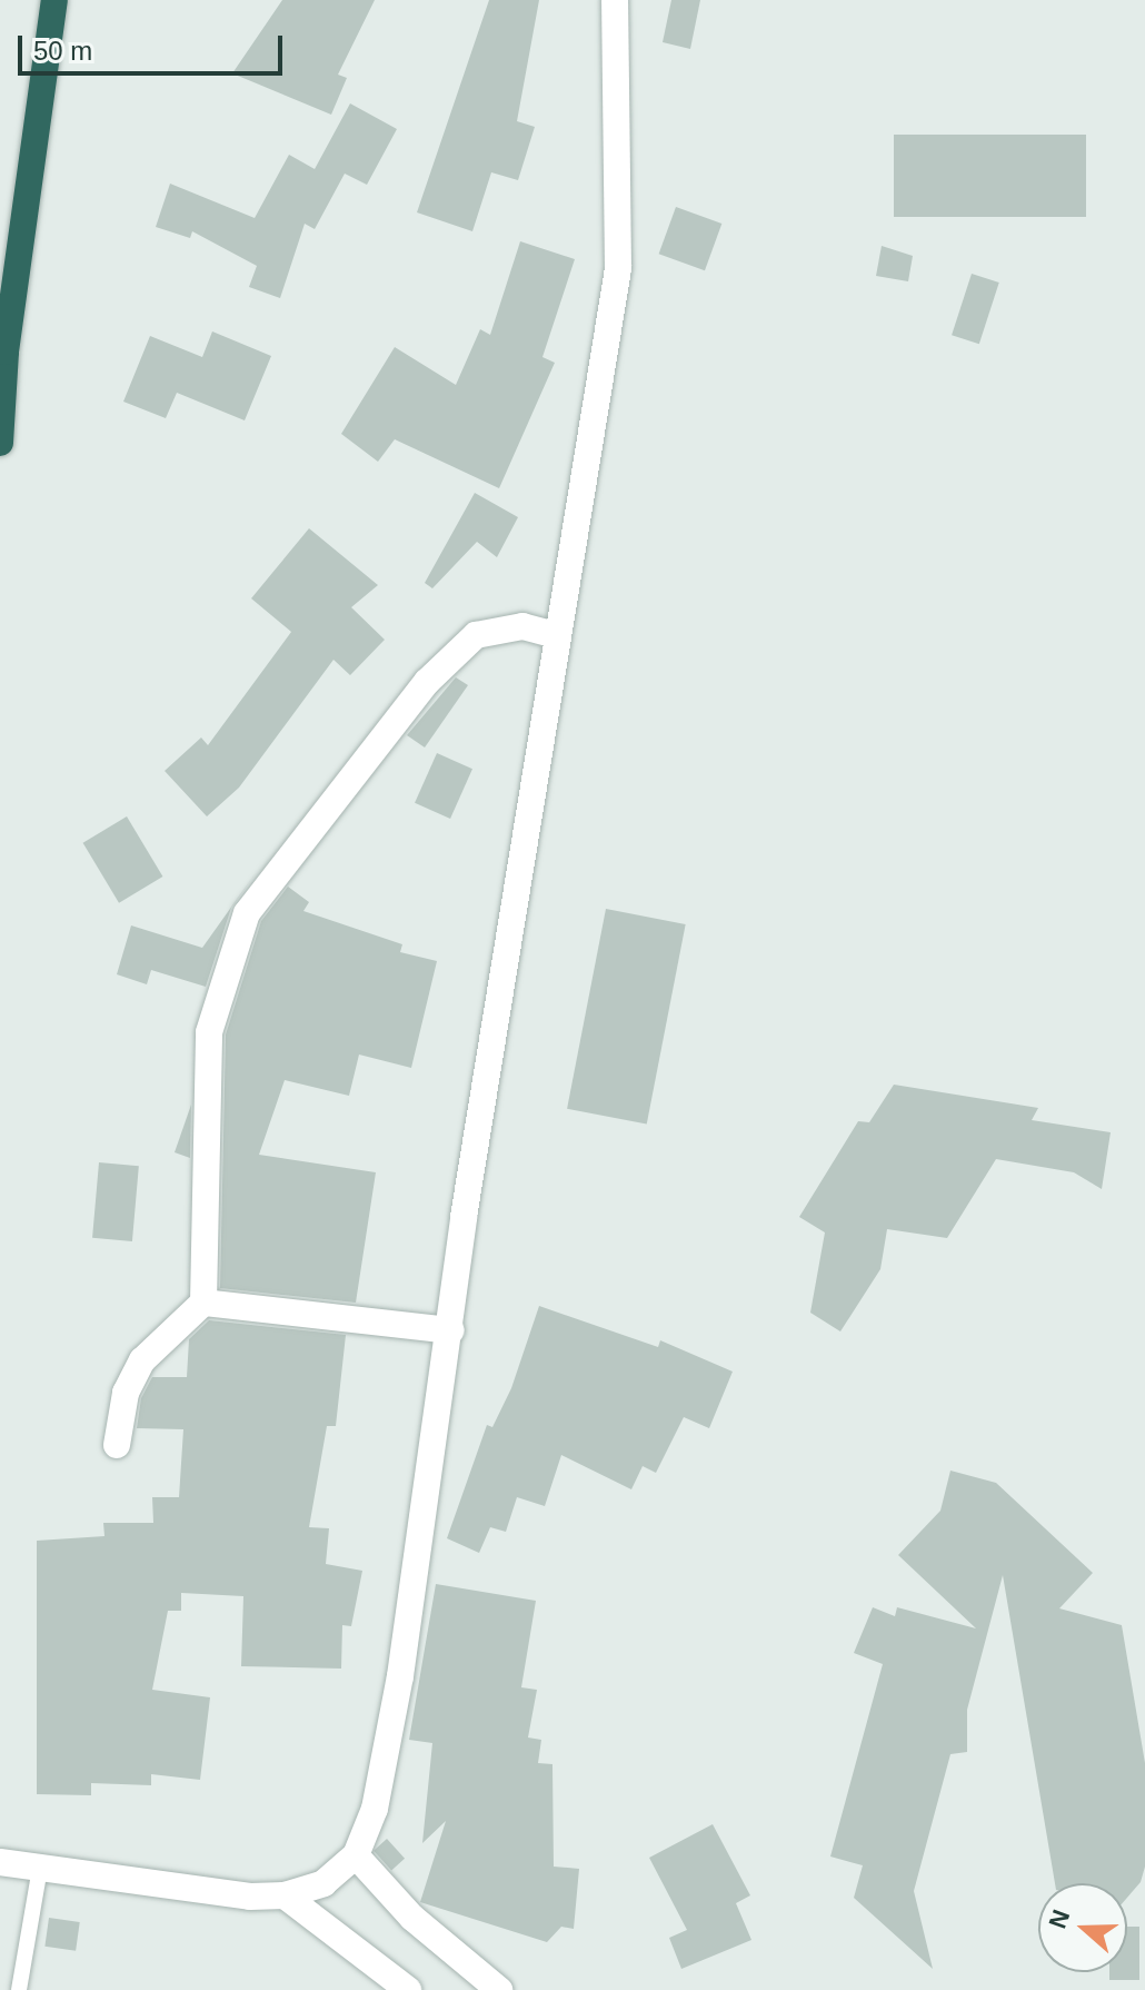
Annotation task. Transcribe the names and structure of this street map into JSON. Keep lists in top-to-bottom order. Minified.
{"scale_bar":"50 m","north":"left"}
